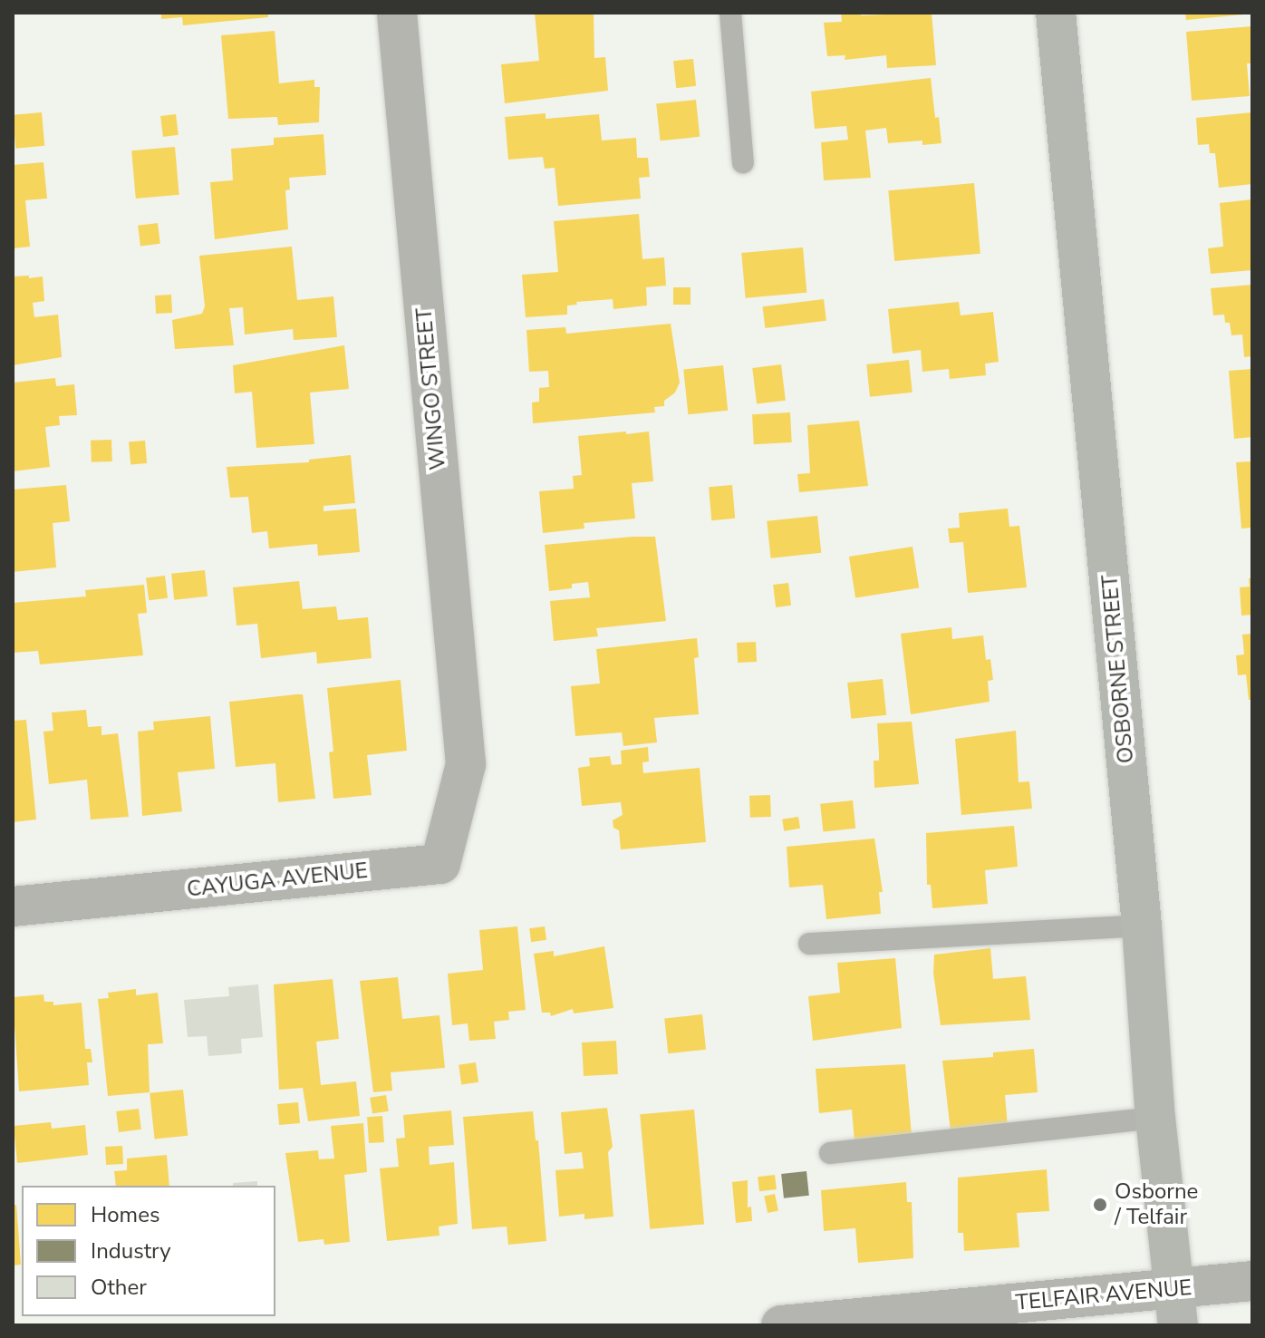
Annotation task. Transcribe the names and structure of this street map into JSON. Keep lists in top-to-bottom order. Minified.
{"streets":{"main road":["OSBORNE STREET"],"street":["WINGO STREET","CAYUGA AVENUE","TELFAIR AVENUE"]},"crossings":[["WINGO STREET","CAYUGA AVENUE"],["OSBORNE STREET","TELFAIR AVENUE"]],"places":["Osborne / Telfair"],"legend":["Homes","Industry","Other"]}
